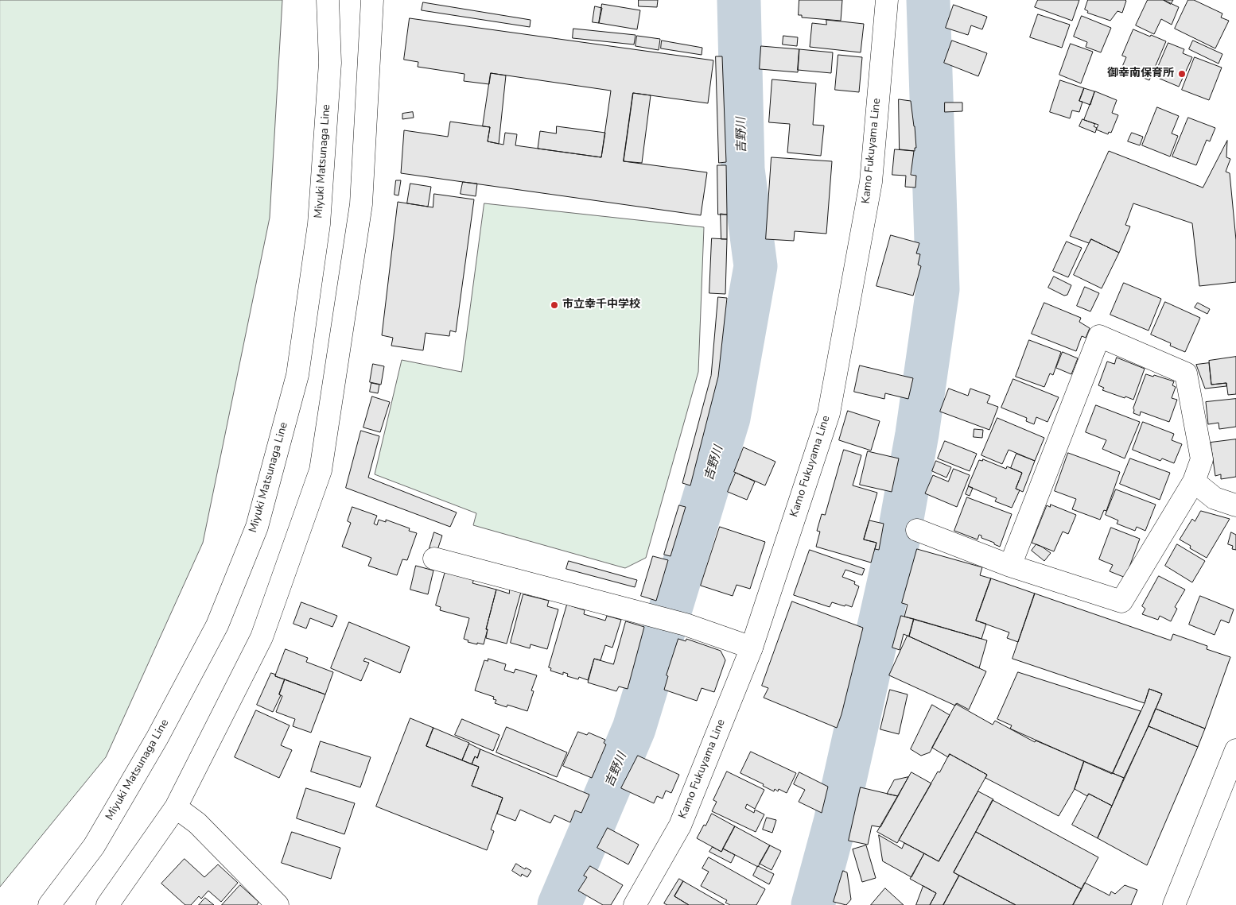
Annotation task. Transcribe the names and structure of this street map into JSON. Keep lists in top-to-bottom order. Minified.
{"streets":{"street":["Kamo Fukuyama Line","Miyuki Matsunaga Line"]},"water":["吉野川"],"places":["御幸南保育所","市立幸千中学校"]}
